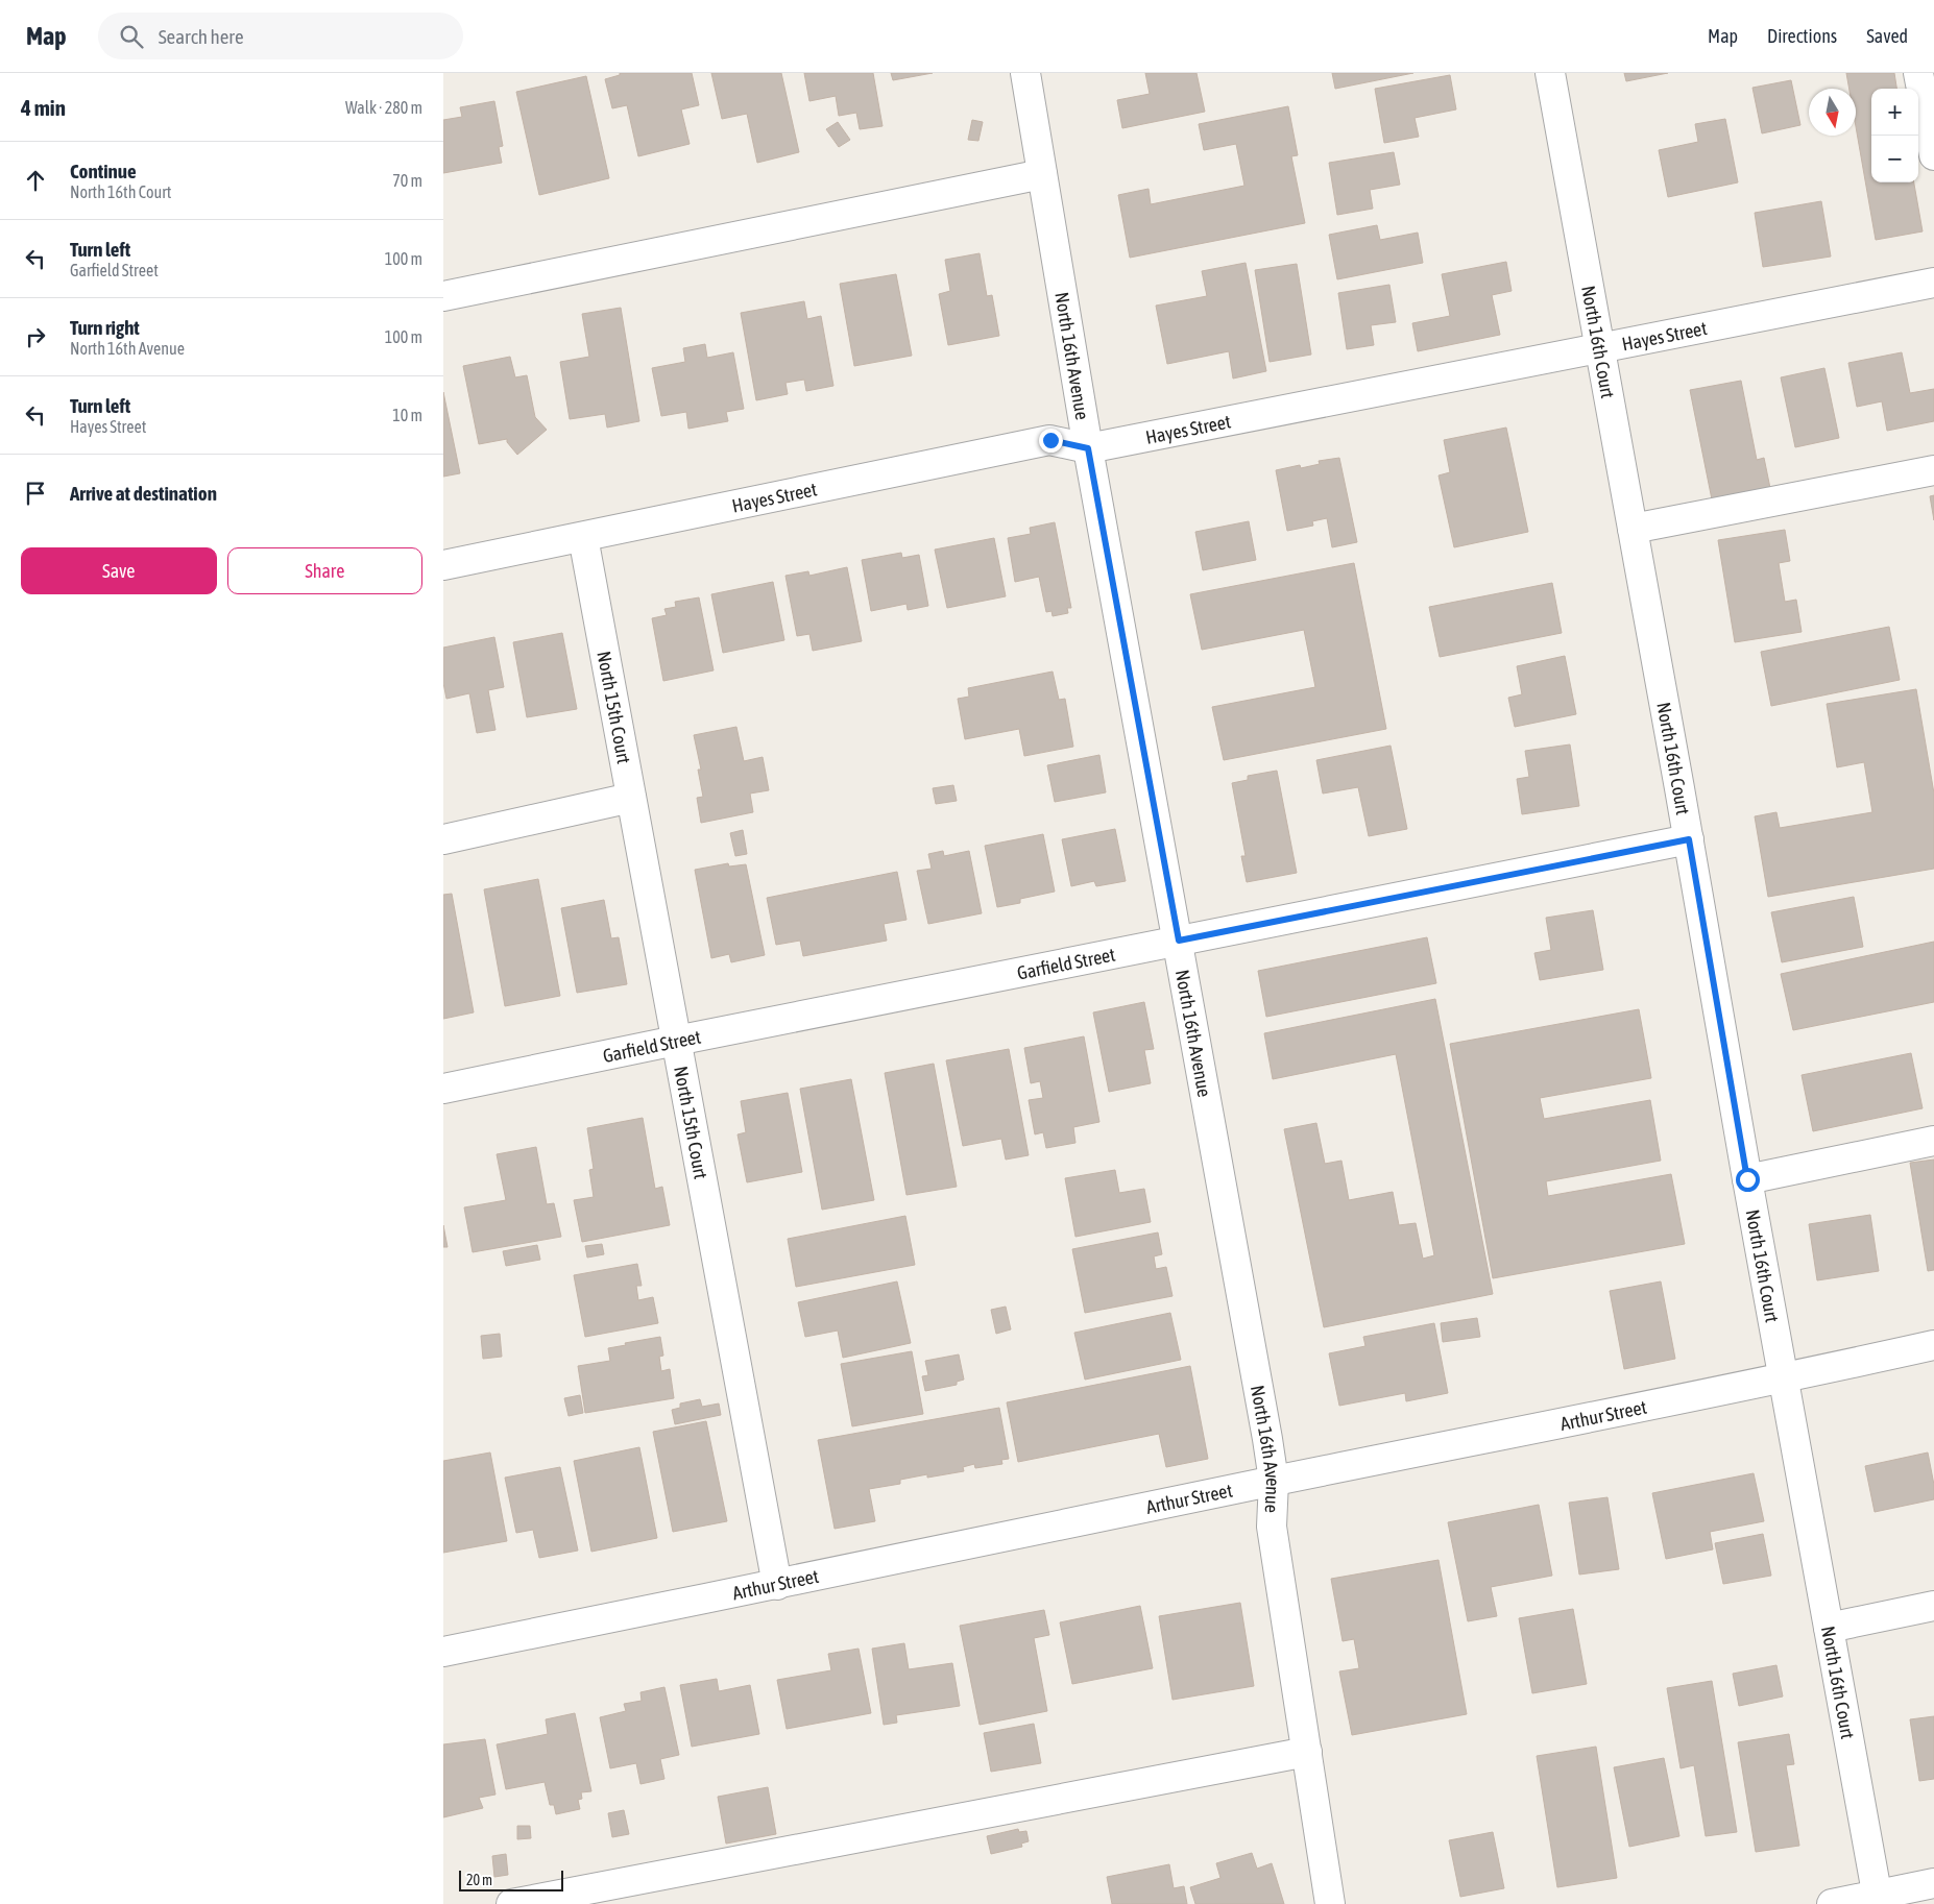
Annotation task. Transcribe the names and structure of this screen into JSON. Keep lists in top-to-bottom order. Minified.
{"streets":{"street":["Hayes Street","North 16th Court","North 16th Avenue","North 15th Court","Garfield Street","Arthur Street"]},"crossings":[["Hayes Street","North 16th Court"],["Hayes Street","North 16th Avenue"],["Hayes Street","North 15th Court"],["North 16th Court","Garfield Street"],["North 16th Court","Arthur Street"],["North 16th Avenue","Garfield Street"],["North 16th Avenue","Arthur Street"],["North 15th Court","Garfield Street"],["North 15th Court","Arthur Street"]],"scale_bar":"20 m","north":"bottom","page":{"header":"Map","search":"Search here","nav":["Map","Directions","Saved"],"heading":["4 min","Walk · 280 m"],"map_buttons":["+","−"],"list":[["Continue","North 16th Court","70 m"],["Turn left","Garfield Street","100 m"],["Turn right","North 16th Avenue","100 m"],["Turn left","Hayes Street","10 m"],"Arrive at destination"],"buttons":["Save","Share"],"scale":"20 m"}}
